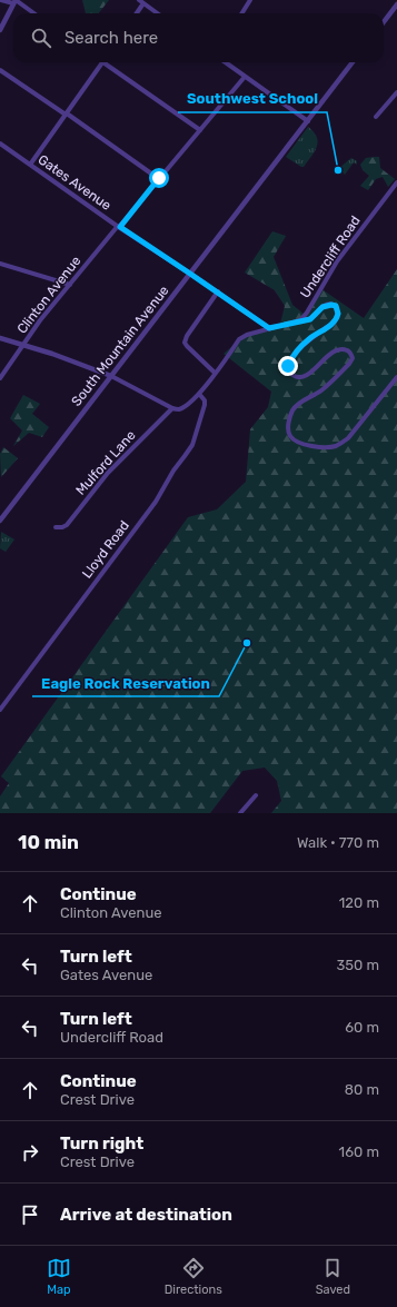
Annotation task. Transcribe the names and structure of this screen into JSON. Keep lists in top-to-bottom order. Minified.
{"streets":{"street":["Gates Avenue","Undercliff Road","Clinton Avenue","South Mountain Avenue","Mulford Lane","Lloyd Road"]},"crossings":[["Gates Avenue","Clinton Avenue"],["Gates Avenue","South Mountain Avenue"]],"places":["Southwest School","Eagle Rock Reservation"],"page":{"search":"Search here","heading":["10 min","Walk · 770 m"],"list":[["Continue","Clinton Avenue","120 m"],["Turn left","Gates Avenue","350 m"],["Turn left","Undercliff Road","60 m"],["Continue","Crest Drive","80 m"],["Turn right","Crest Drive","160 m"],"Arrive at destination"],"nav":["Map","Directions","Saved"]}}
